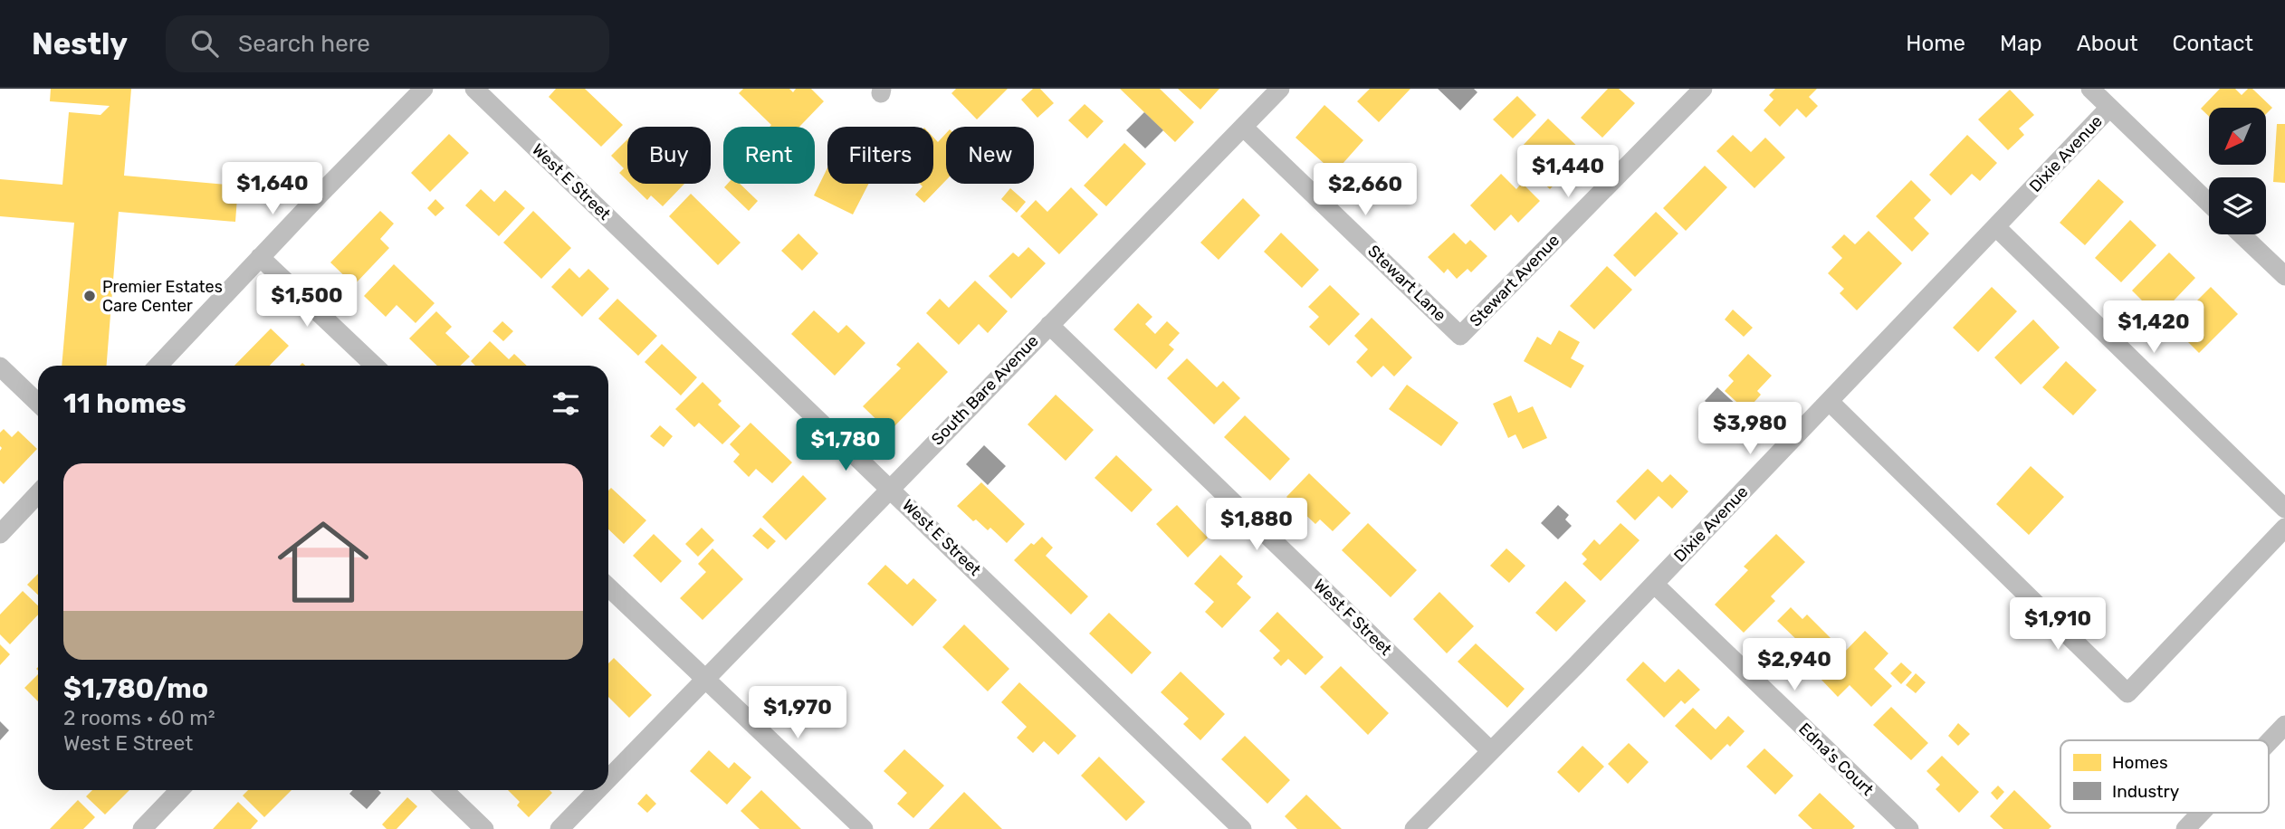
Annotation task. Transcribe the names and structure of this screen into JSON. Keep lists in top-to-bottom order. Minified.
{"streets":{"street":["Dixie Avenue","West E Street","Stewart Avenue","Stewart Lane","South Bare Avenue","West F Street","Edna's Court"]},"crossings":[["Dixie Avenue","West F Street"],["Dixie Avenue","Edna's Court"],["West E Street","South Bare Avenue"],["Stewart Avenue","Stewart Lane"],["Stewart Lane","South Bare Avenue"],["South Bare Avenue","West F Street"]],"places":["Premier Estates Care Center"],"legend":["Homes","Industry"],"north":"bottom left","page":{"header":"Nestly","search":"Search here","nav":["Home","Map","About","Contact"],"chip":["Buy","Rent","Filters","New"],"price":["$1,440","$1,640","$2,660","$1,500","$1,420","$3,980","$1,780","$1,880","$1,910","$2,940","$1,970"],"heading":"11 homes","list":[{"name":"$1,780/mo","note":"2 rooms · 60 m² · West E Street"}]}}
